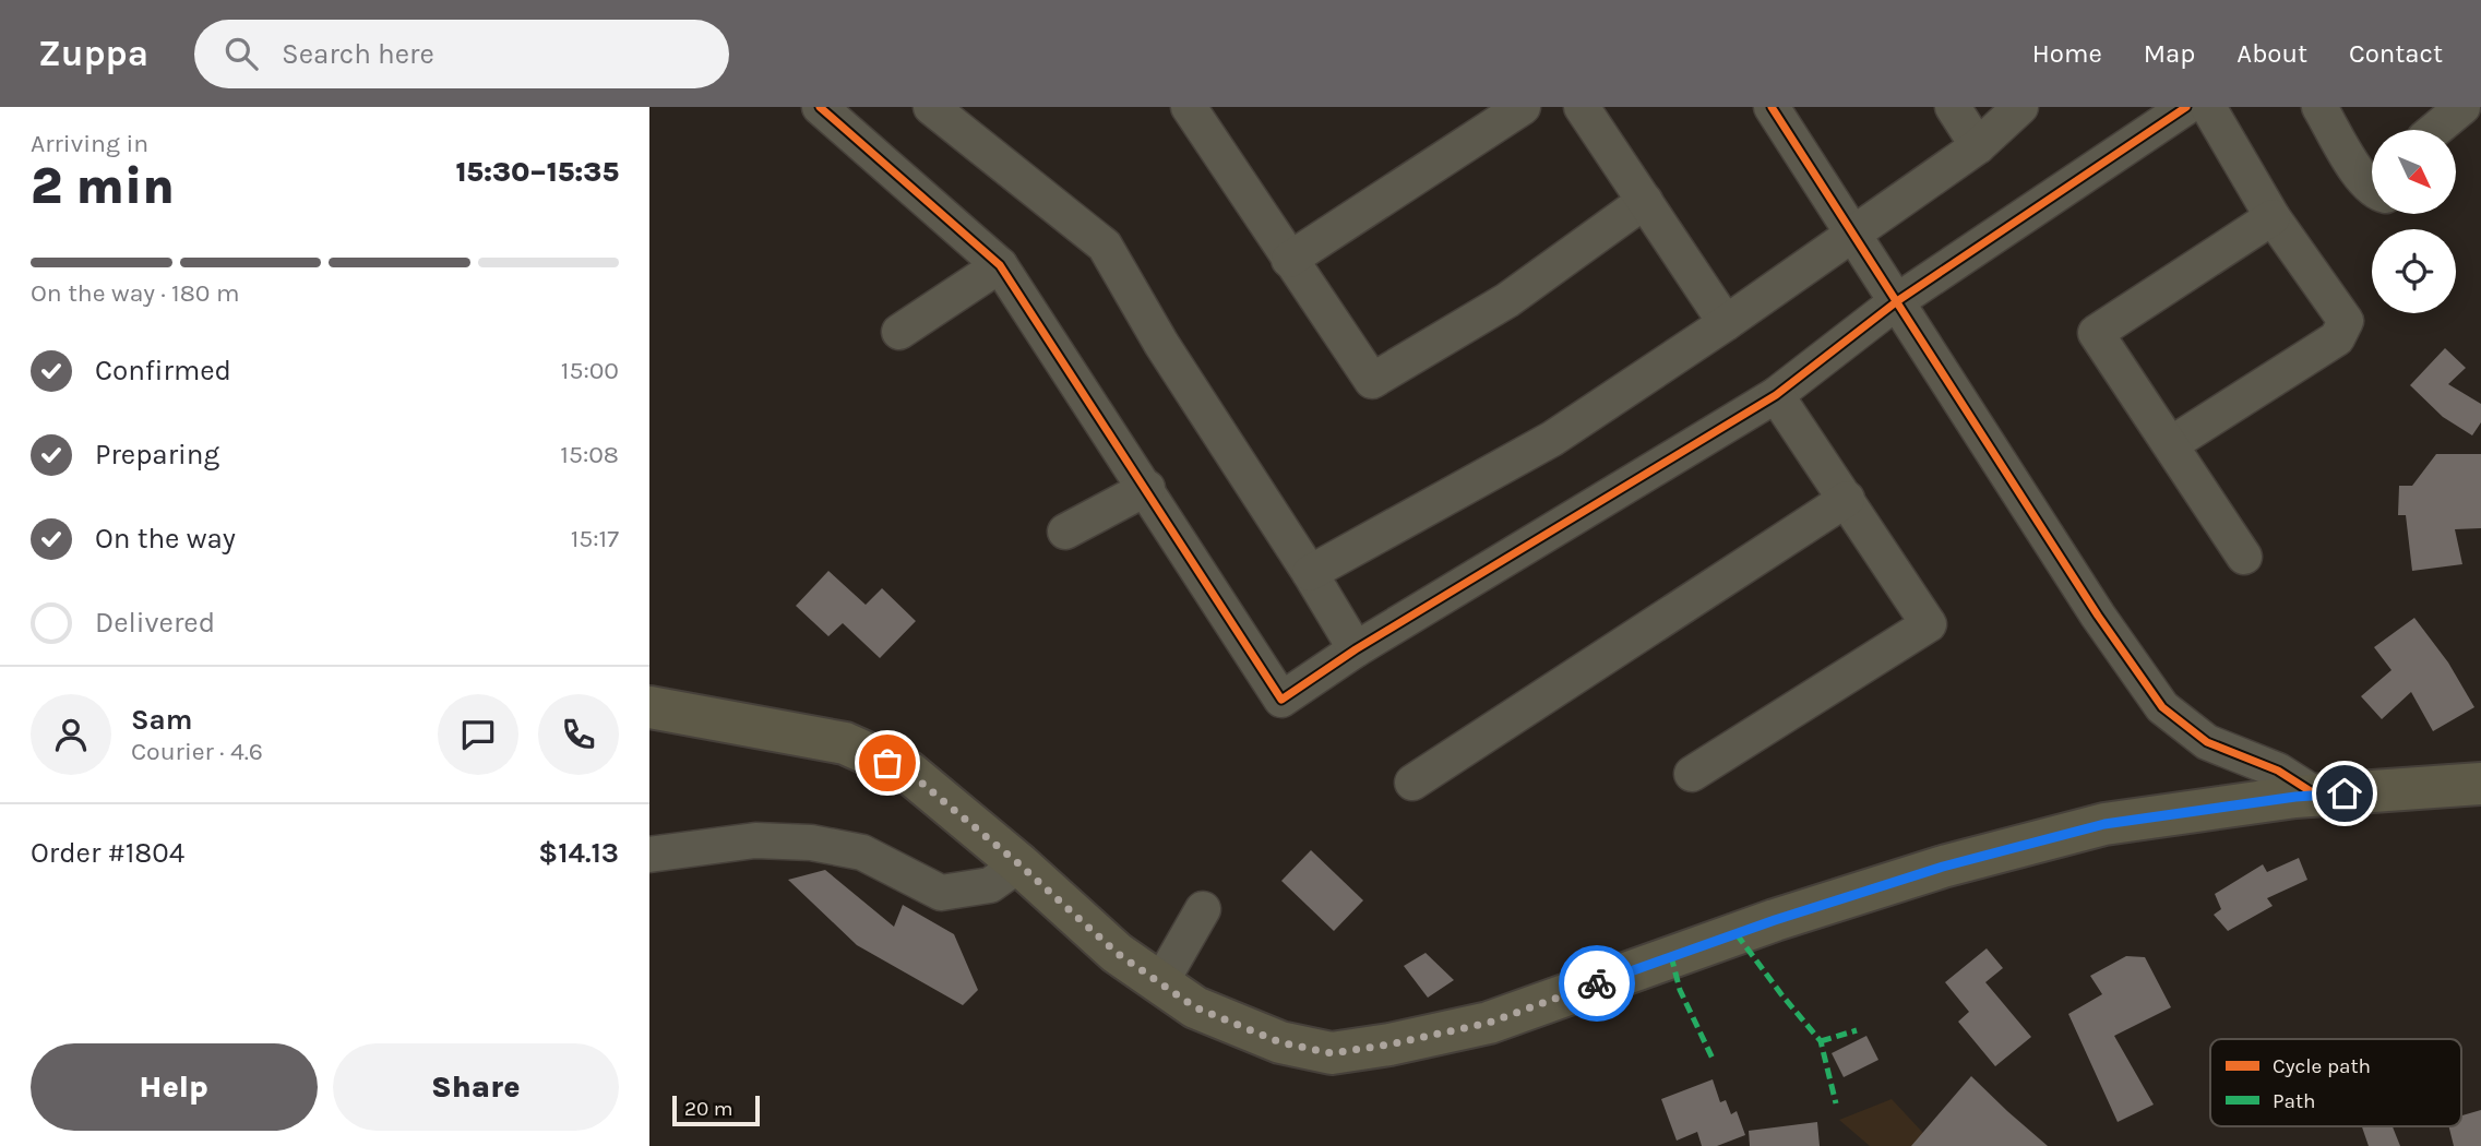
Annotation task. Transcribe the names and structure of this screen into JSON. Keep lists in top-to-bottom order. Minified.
{"legend":["Cycle path","Path"],"scale_bar":"20 m","north":"bottom right","page":{"header":"Zuppa","search":"Search here","nav":["Home","Map","About","Contact"],"heading":["2 min","Arriving in","15:30–15:35"],"panel":["Sam","Courier · 4.6","Order #1804","$14.13"],"bar":"On the way · 180 m","list":[["Confirmed","15:00"],["Preparing","15:08"],["On the way","15:17"],"Delivered"],"buttons":["Help","Share"],"scale":"20 m"}}
